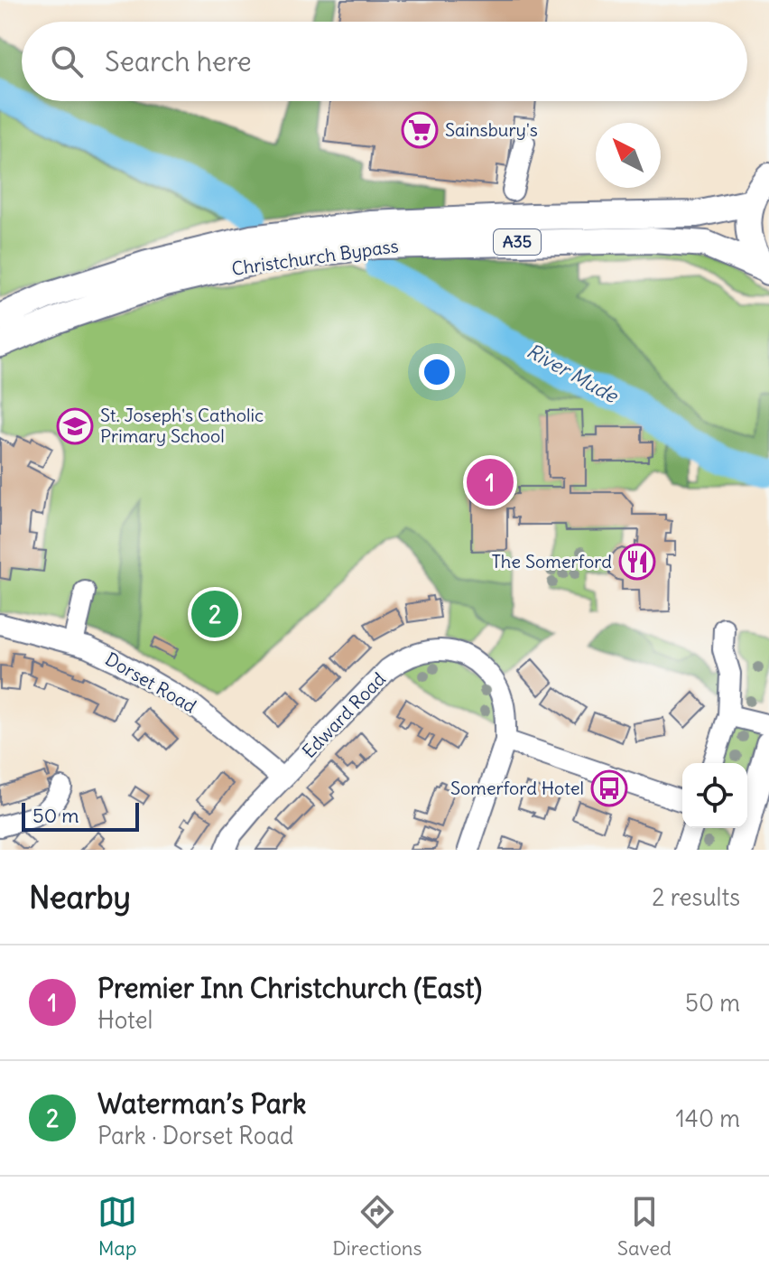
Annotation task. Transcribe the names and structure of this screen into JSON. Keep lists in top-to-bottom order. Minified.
{"streets":{"main road":["A35","Christchurch Bypass"],"street":["Dorset Road","Edward Road"]},"crossings":[["Dorset Road","Edward Road"]],"water":["River Mude"],"places":{"supermarket":["Sainsbury's"],"school or university":["St. Joseph's Catholic Primary School"],"restaurant":["The Somerford"],"bus stop":["Somerford Hotel"]},"scale_bar":"50 m","north":"top left","page":{"search":"Search here","pins":["1","2"],"scale":"50 m","heading":["Nearby","2 results"],"list":[{"mark":"1","name":"Premier Inn Christchurch (East)","note":"Hotel","value":"50 m"},{"mark":"2","name":"Waterman’s Park","note":"Park · Dorset Road","value":"140 m"}],"nav":["Map","Directions","Saved"]}}
